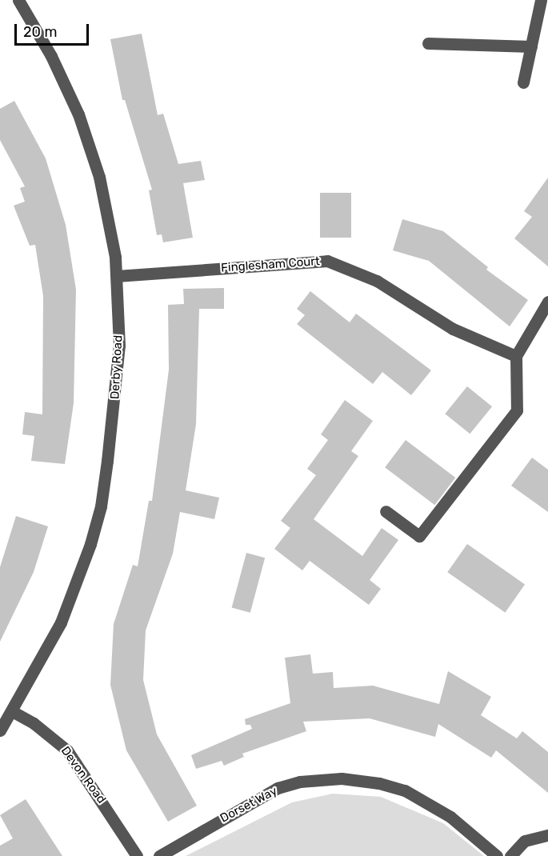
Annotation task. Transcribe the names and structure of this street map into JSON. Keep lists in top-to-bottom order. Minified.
{"streets":{"street":["Finglesham Court","Derby Road","Devon Road","Dorset Way"]},"crossings":[["Finglesham Court","Derby Road"],["Derby Road","Devon Road"]],"scale_bar":"20 m"}
